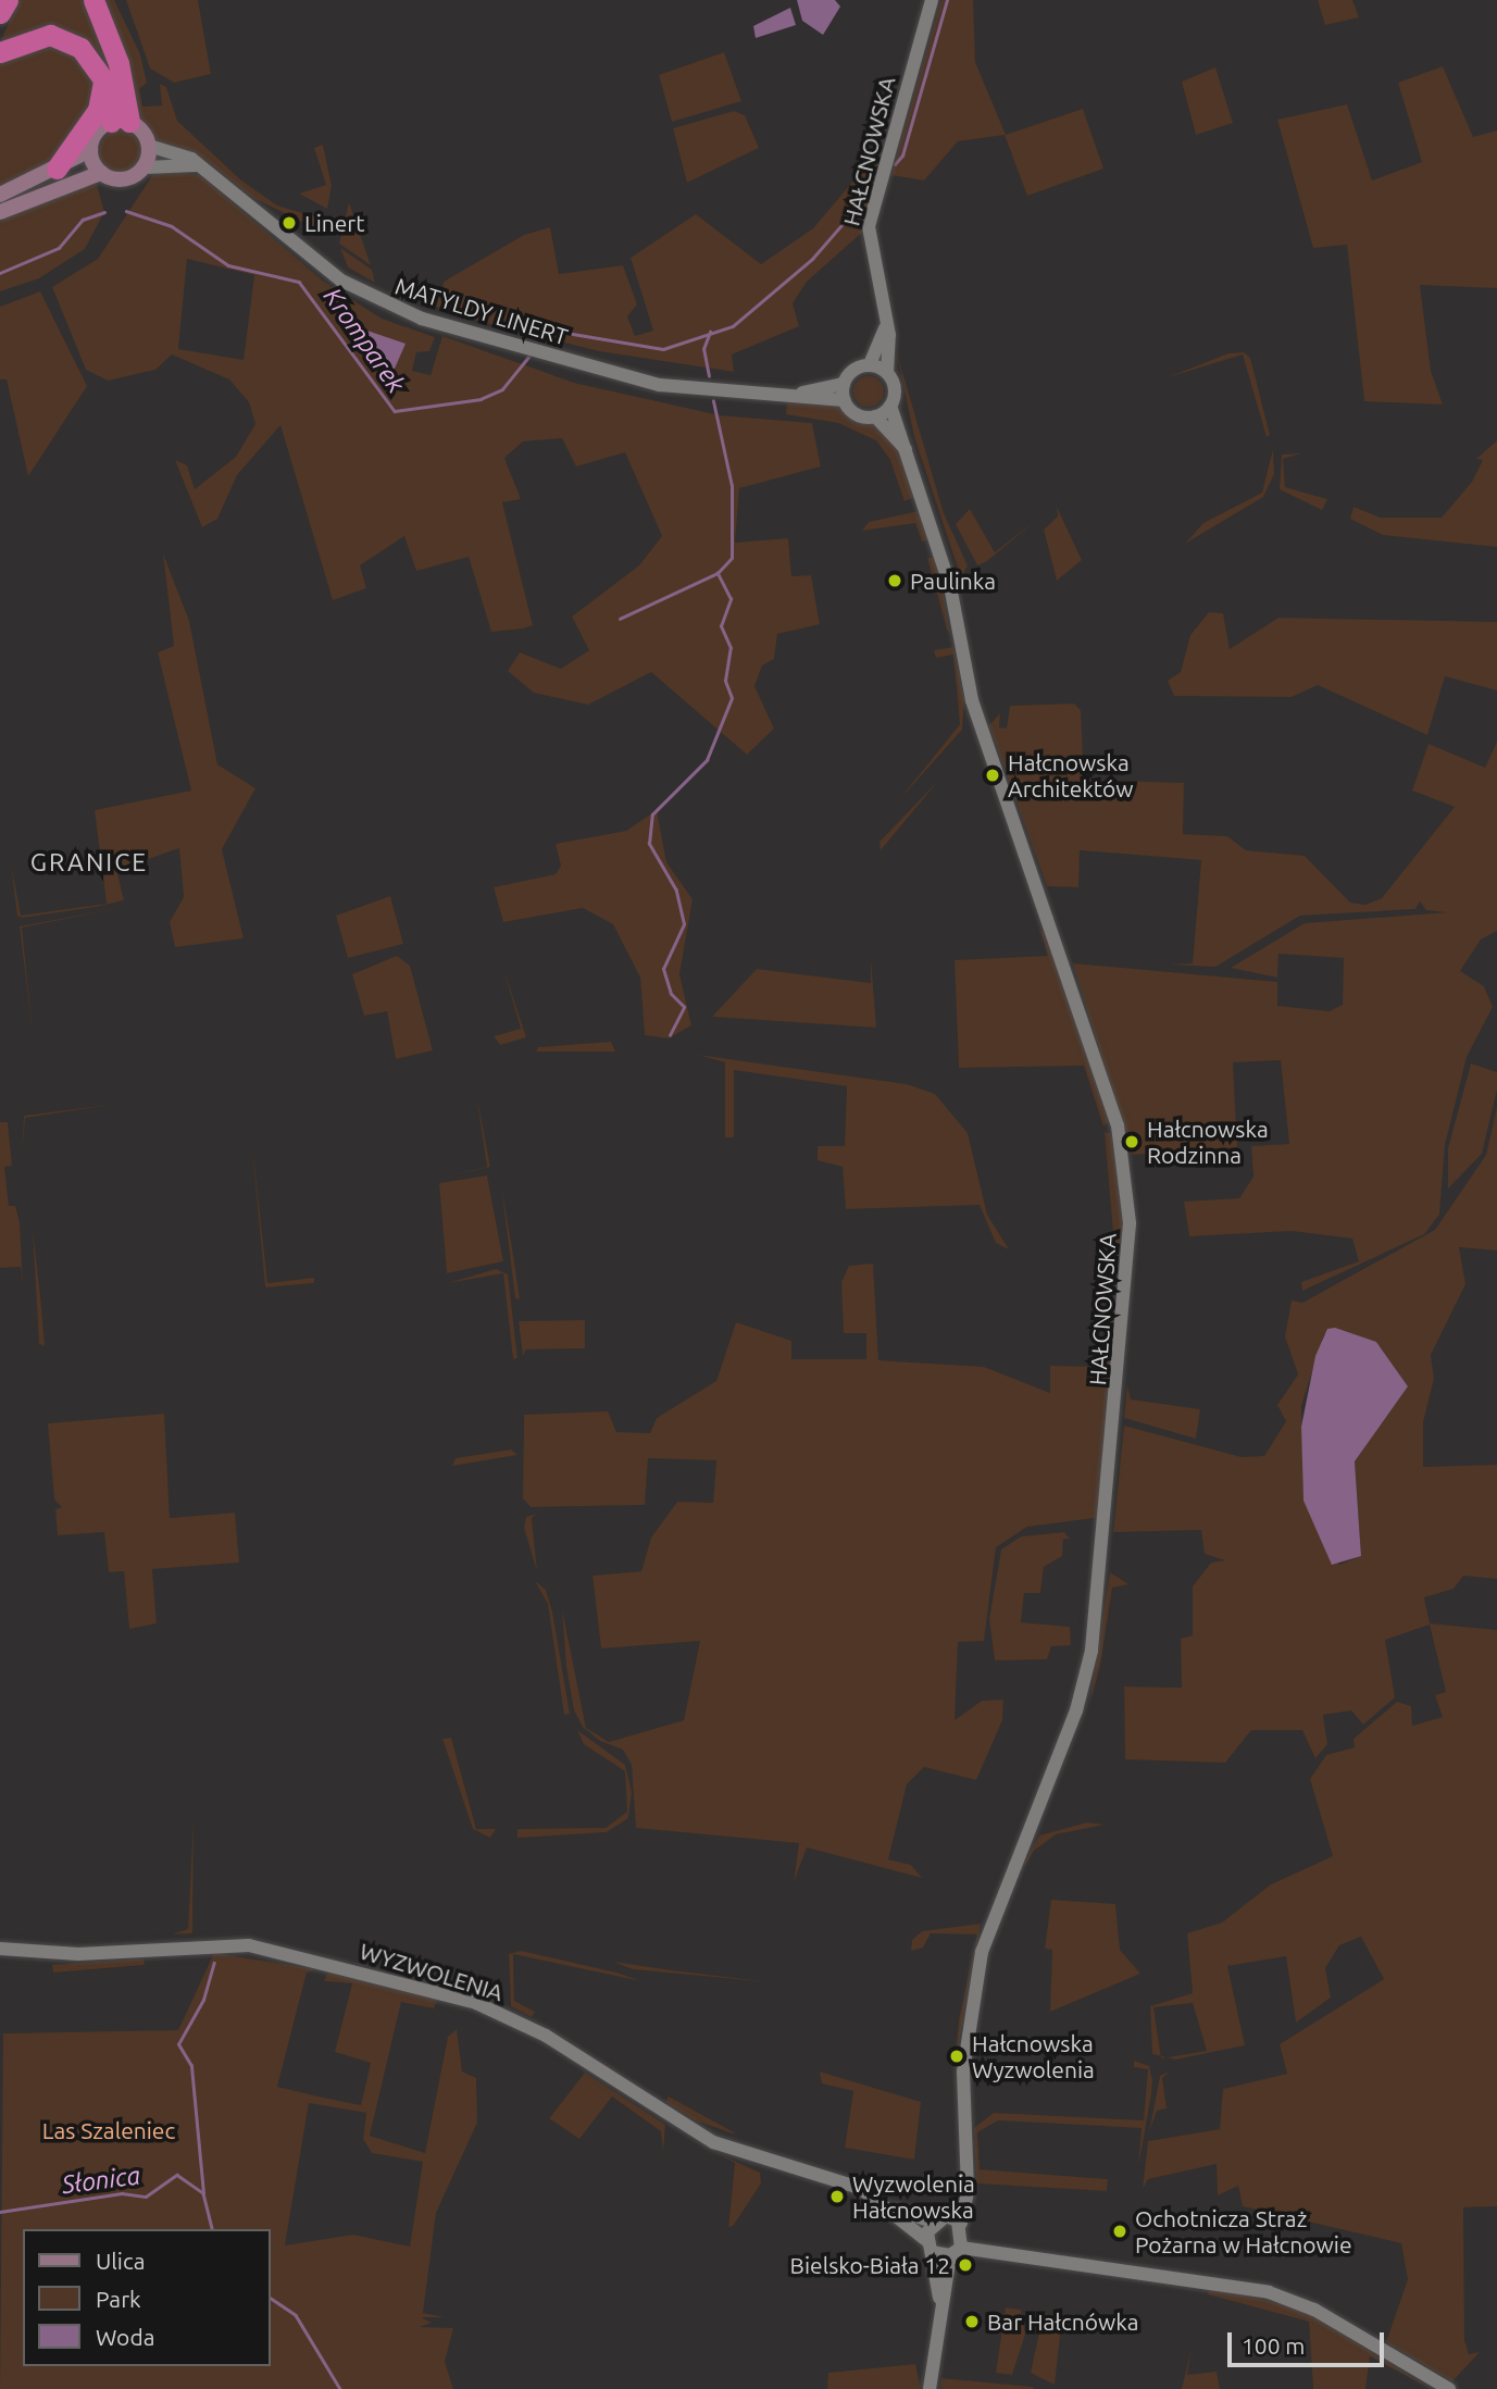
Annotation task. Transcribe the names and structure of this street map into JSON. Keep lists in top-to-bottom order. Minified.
{"streets":{"street":["HAŁCNOWSKA","MATYLDY LINERT","WYZWOLENIA"]},"crossings":[["HAŁCNOWSKA","MATYLDY LINERT"],["HAŁCNOWSKA","WYZWOLENIA"]],"districts":["GRANICE"],"water":["Kromparek","Słonica"],"parks":["Las Szaleniec"],"places":["Linert","Paulinka","Hałcnowska Architektów","Hałcnowska Rodzinna","Hałcnowska Wyzwolenia","Wyzwolenia Hałcnowska","Ochotnicza Straż Pożarna w Hałcnowie","Bielsko-Biała 12","Bar Hałcnówka"],"legend":["Ulica","Park","Woda"],"scale_bar":"100 m"}
